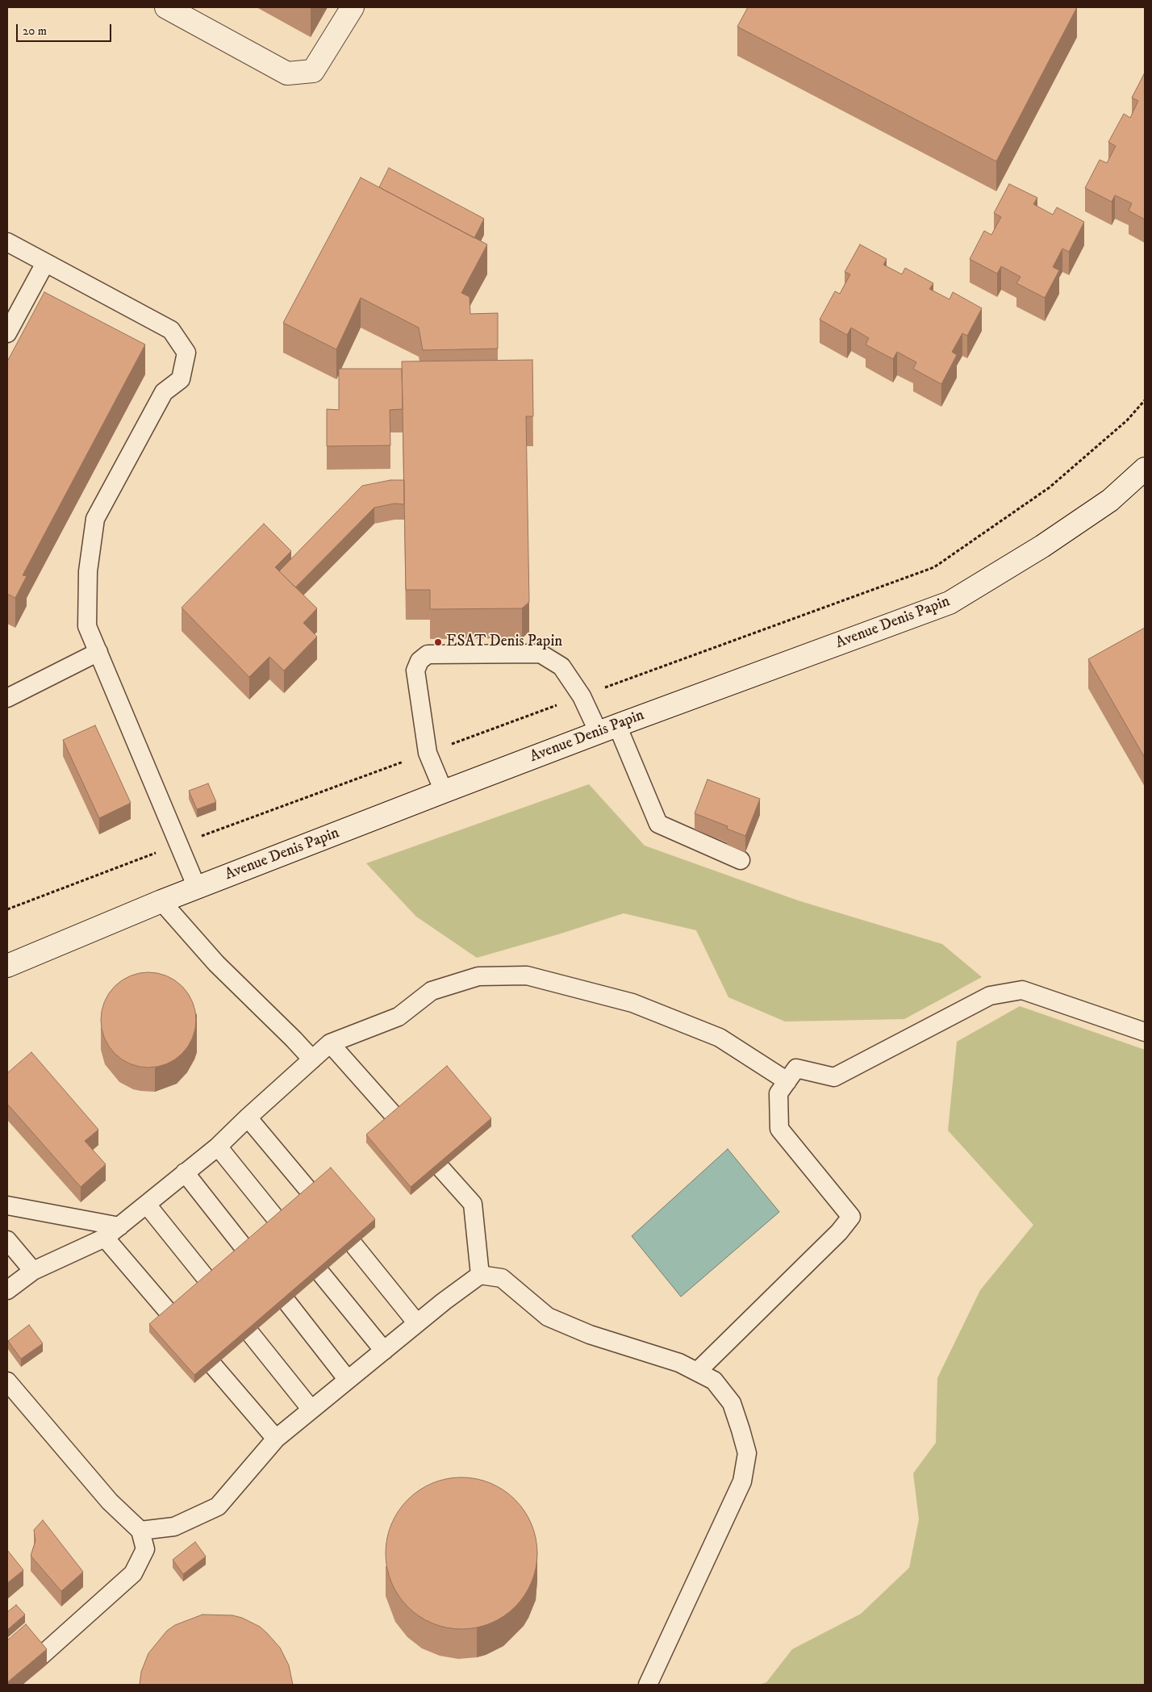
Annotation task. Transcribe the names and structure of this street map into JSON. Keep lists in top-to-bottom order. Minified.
{"streets":{"main road":["Avenue Denis Papin"]},"places":["ESAT Denis Papin"],"scale_bar":"20 m"}
